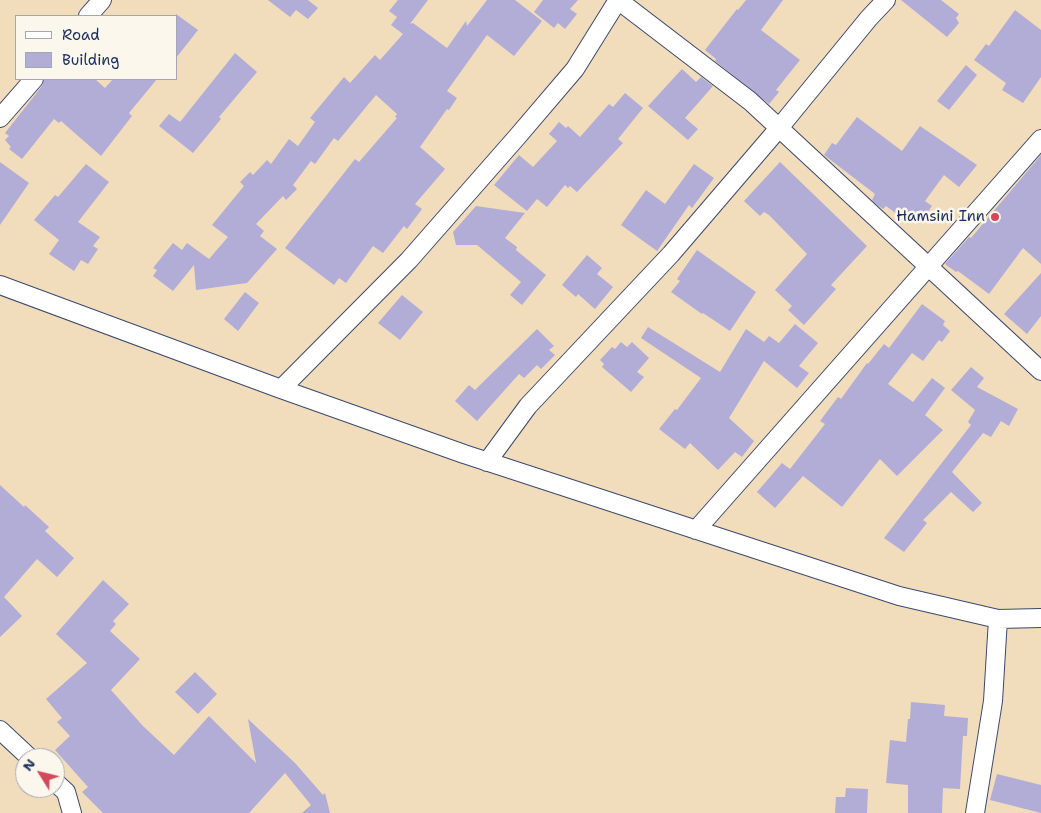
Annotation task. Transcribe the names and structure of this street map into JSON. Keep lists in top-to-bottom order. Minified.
{"places":["Hamsini Inn"],"legend":["Road","Building"],"north":"top left"}
